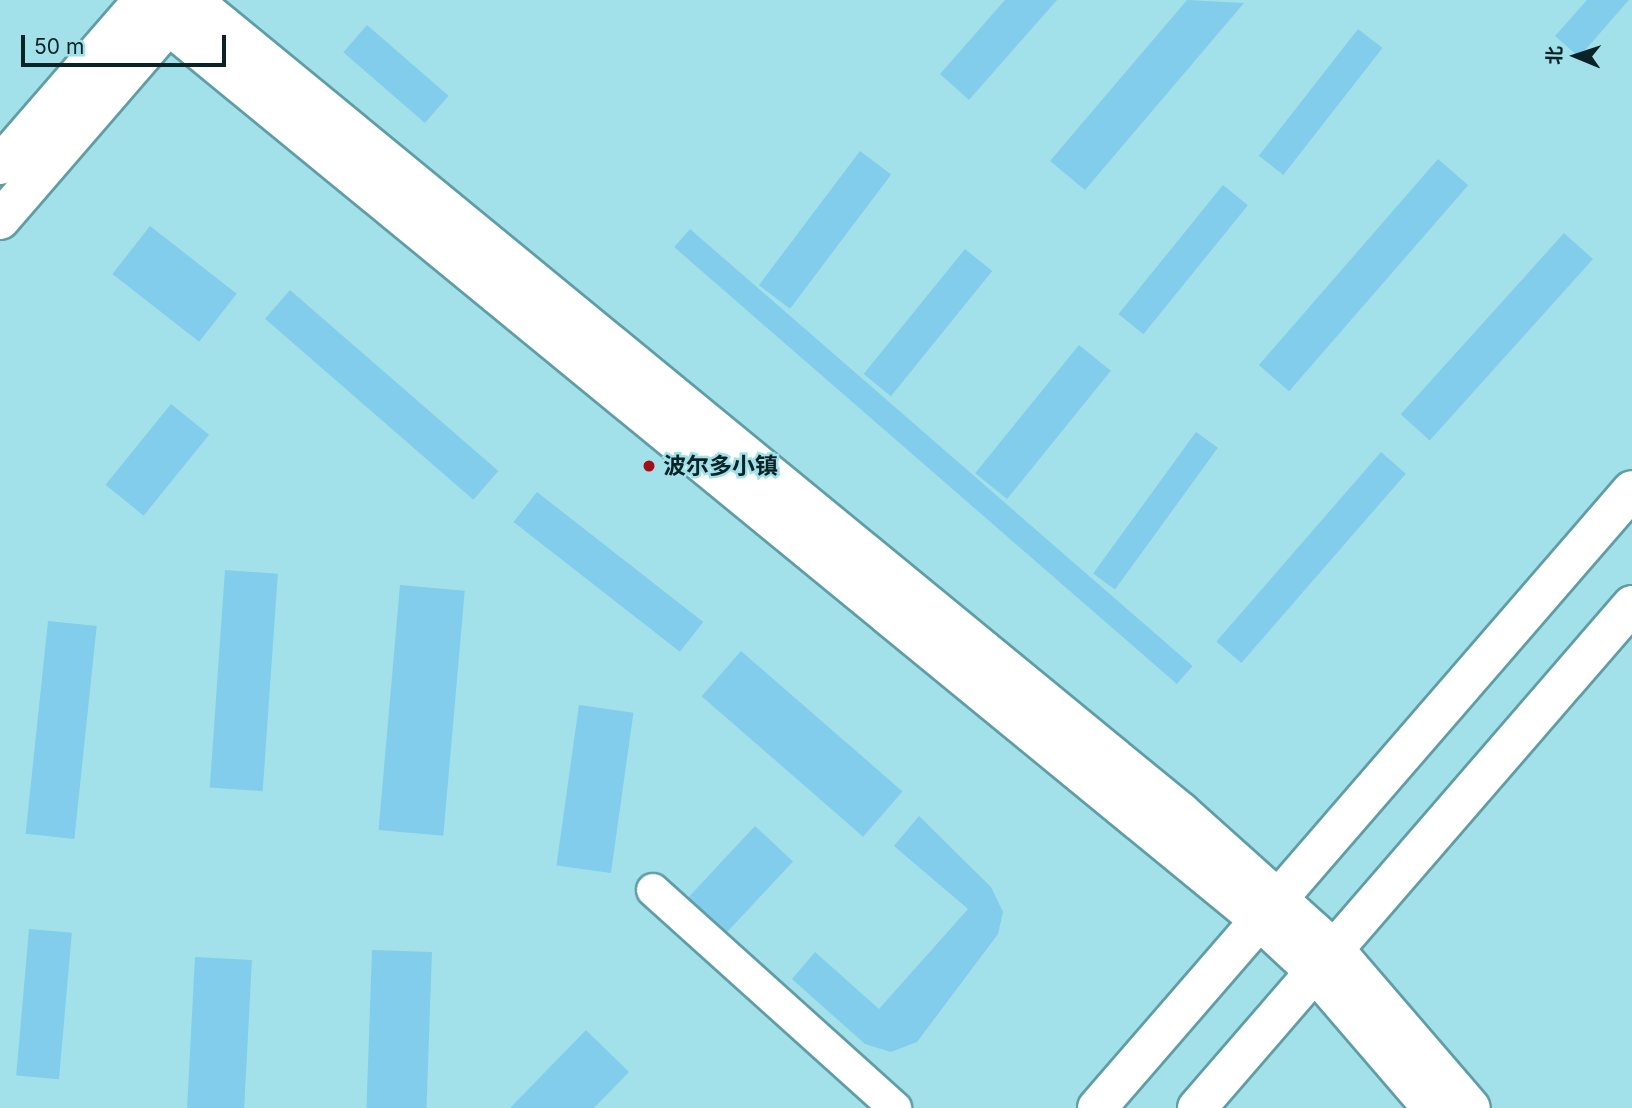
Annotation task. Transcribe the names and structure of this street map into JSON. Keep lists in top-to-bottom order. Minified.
{"places":["波尔多小镇"],"scale_bar":"50 m","north":"left"}
